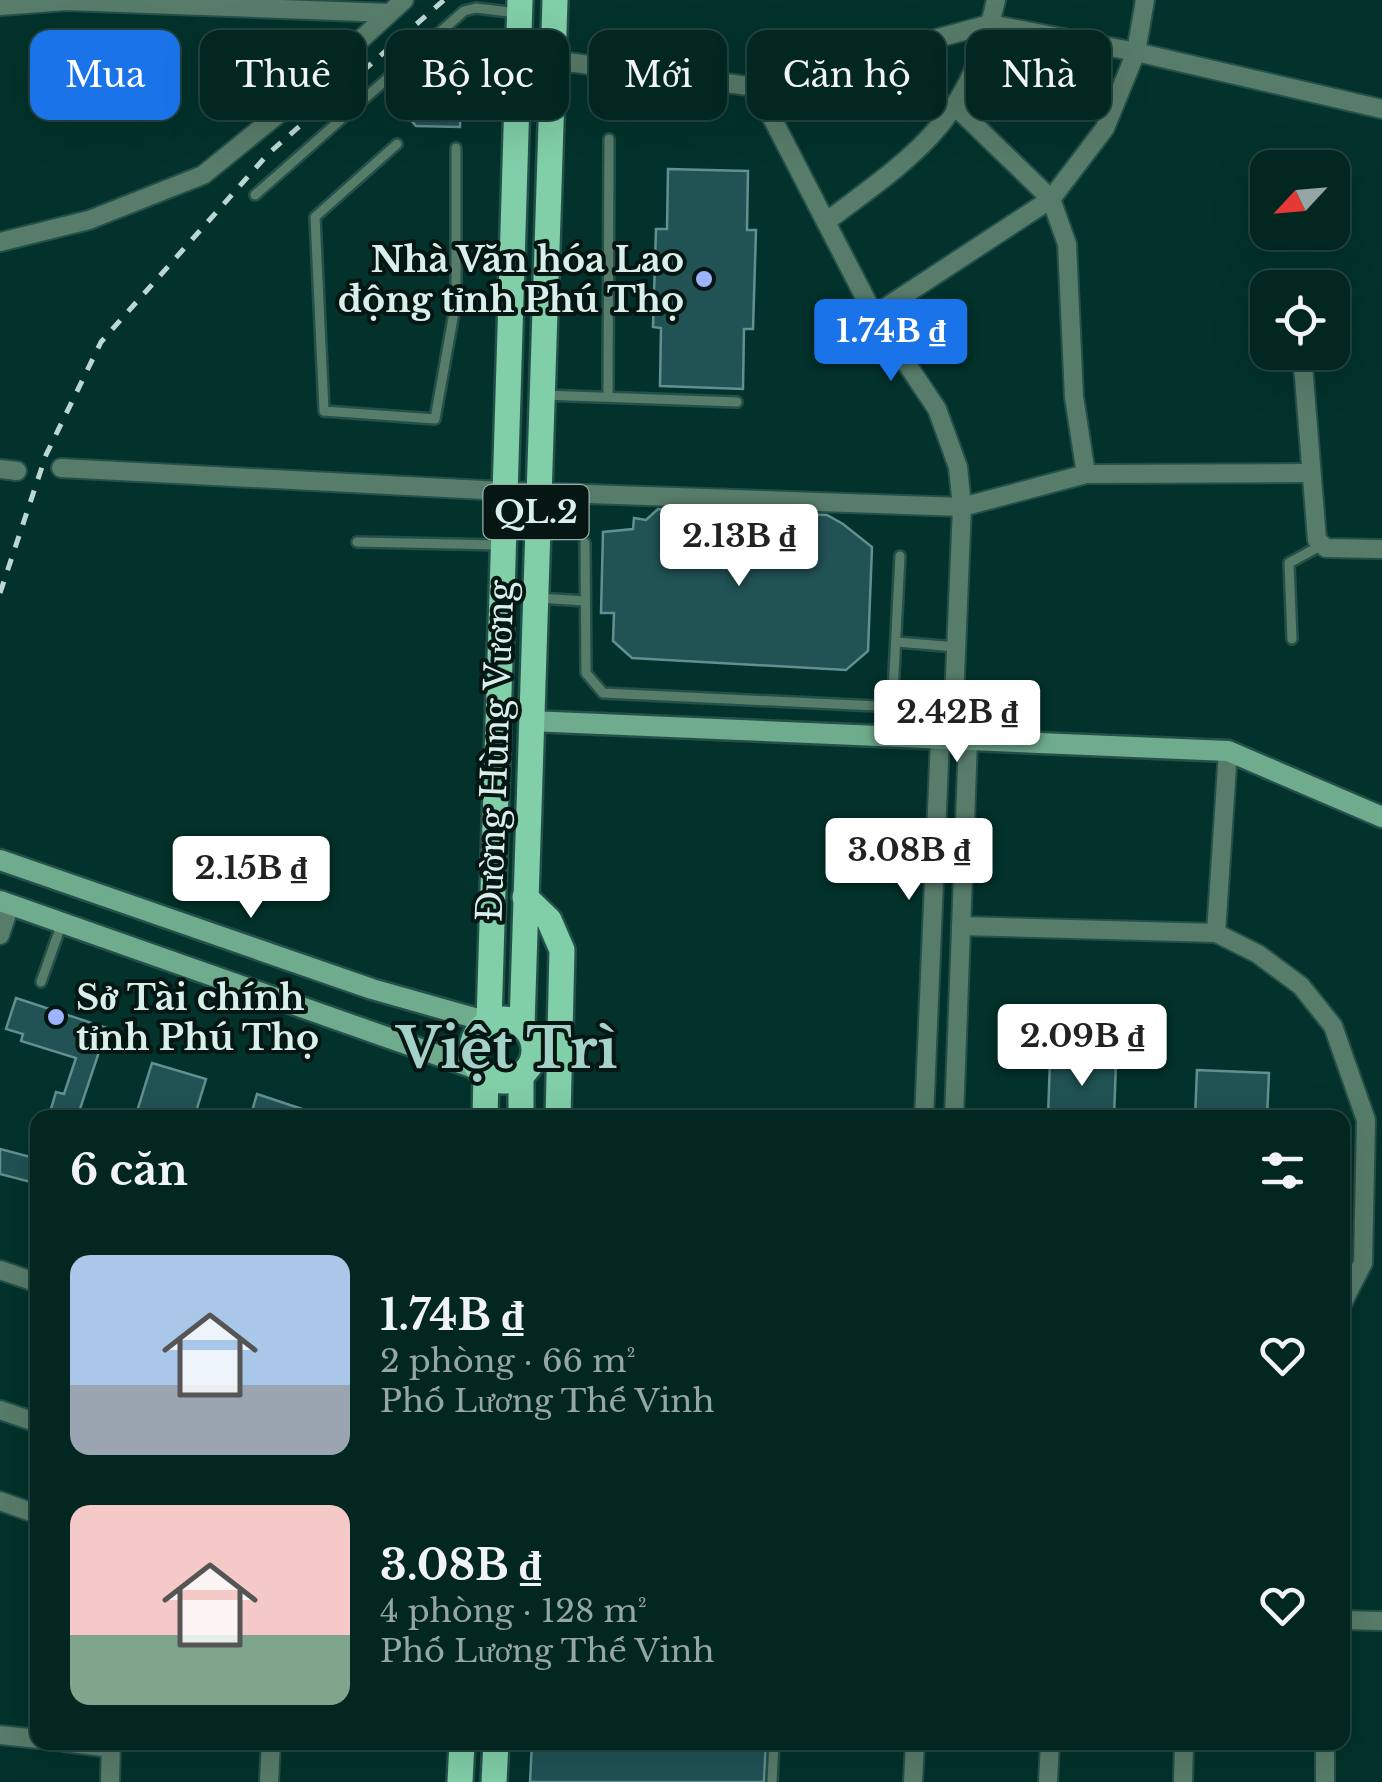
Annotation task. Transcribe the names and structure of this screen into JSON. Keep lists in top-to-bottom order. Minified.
{"streets":{"main road":["QL.2","Đường Hùng Vương"]},"crossings":[["QL.2","Đường Hùng Vương"]],"districts":["Việt Trì"],"places":["Nhà Văn hóa Lao động tỉnh Phú Thọ","Sở Tài chính tỉnh Phú Thọ"],"north":"bottom left","page":{"chip":["Mua","Thuê","Bộ lọc","Mới","Căn hộ","Nhà"],"price":["1.74B ₫","2.13B ₫","2.42B ₫","3.08B ₫","2.15B ₫","2.09B ₫"],"heading":"6 căn","list":[{"name":"1.74B ₫","note":"2 phòng · 66 m² · Phố Lương Thế Vinh"},{"name":"3.08B ₫","note":"4 phòng · 128 m² · Phố Lương Thế Vinh"}]}}
